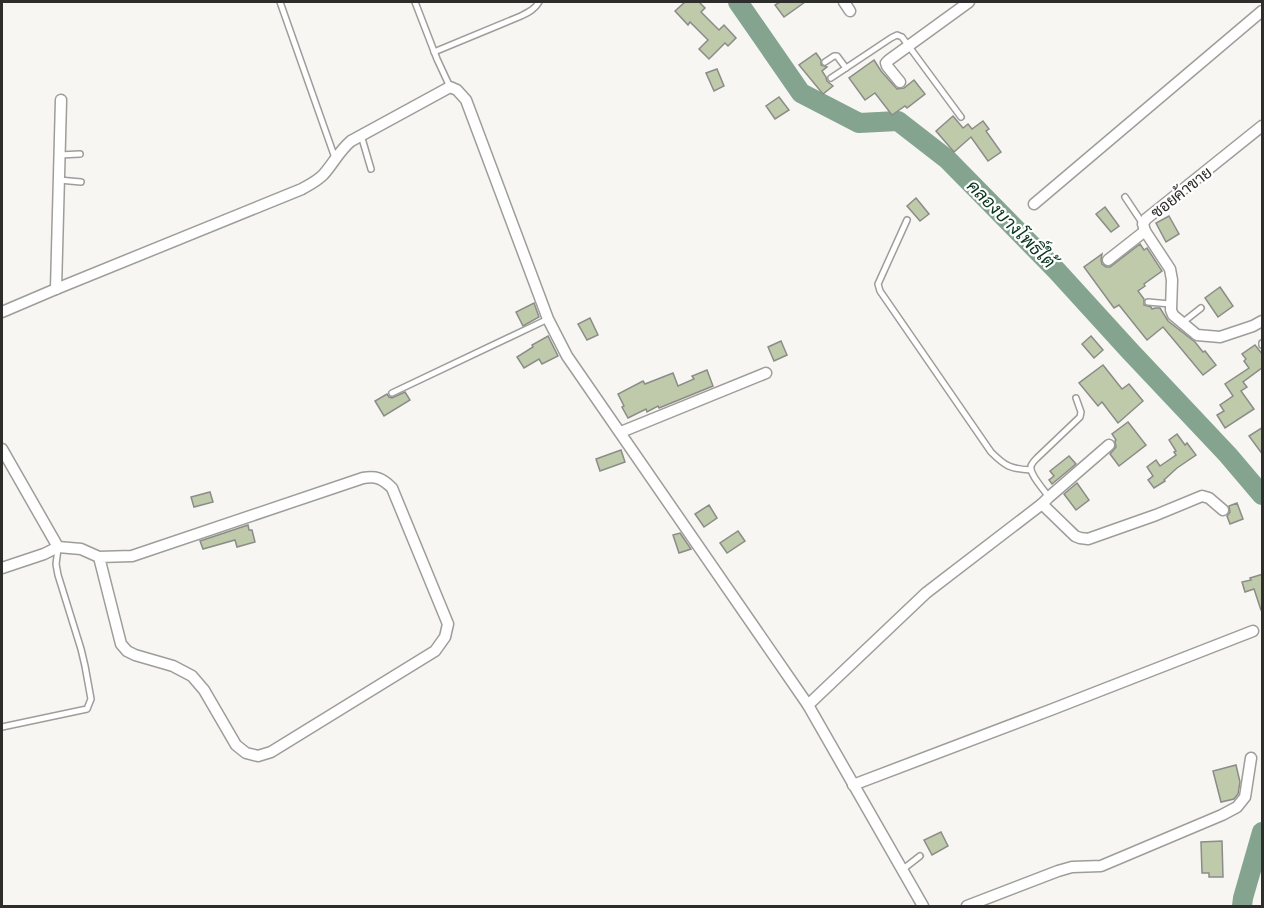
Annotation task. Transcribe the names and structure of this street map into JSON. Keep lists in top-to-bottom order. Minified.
{"streets":{"street":["ซอยค้าขาย"]},"water":["คลองบางโพธิ์ใต้"]}
